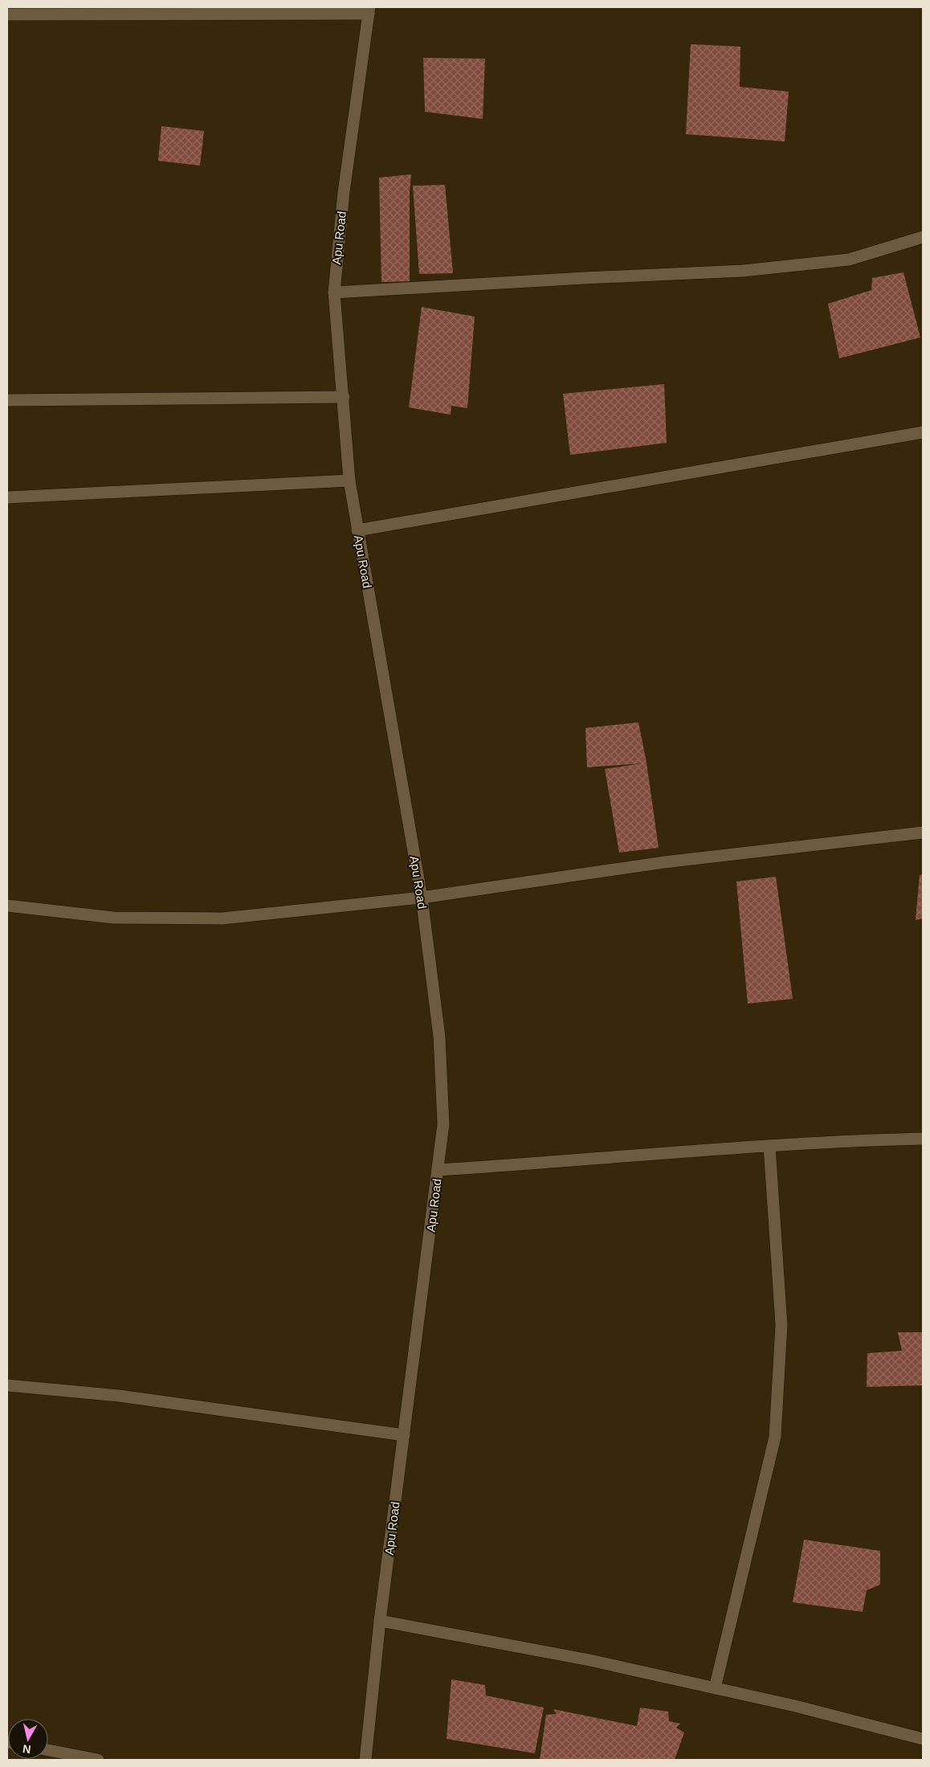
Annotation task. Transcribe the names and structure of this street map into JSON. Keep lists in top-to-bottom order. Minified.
{"streets":{"street":["Apu Road"]},"north":"bottom"}
